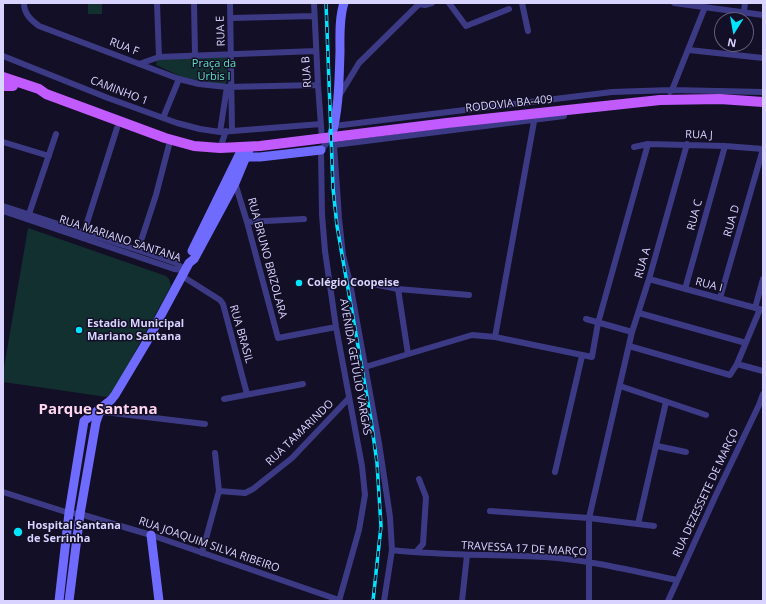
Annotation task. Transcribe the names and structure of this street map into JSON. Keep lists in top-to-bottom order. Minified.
{"streets":{"main road":["RODOVIA BA-409"],"street":["RUA E","RUA F","RUA B","CAMINHO 1","RUA J","RUA C","RUA D","RUA MARIANO SANTANA","RUA BRUNO BRIZOLARA","RUA A","RUA I","RUA BRASIL","AVENIDA GETÚLIO VARGAS","RUA TAMARINDO","RUA DEZESSETE DE MARÇO","RUA JOAQUIM SILVA RIBEIRO","TRAVESSA 17 DE MARÇO"]},"crossings":[["RUA E","RUA F"],["RUA E","CAMINHO 1"],["RUA E","RODOVIA BA-409"],["RUA F","RUA B"],["RUA B","CAMINHO 1"],["RUA B","RODOVIA BA-409"],["RUA B","AVENIDA GETÚLIO VARGAS"],["RODOVIA BA-409","AVENIDA GETÚLIO VARGAS"],["RUA J","RUA C"],["RUA J","RUA D"],["RUA J","RUA A"],["RUA C","RUA I"],["RUA D","RUA I"],["RUA MARIANO SANTANA","RUA BRASIL"],["RUA BRUNO BRIZOLARA","AVENIDA GETÚLIO VARGAS"],["RUA A","RUA I"],["RUA A","TRAVESSA 17 DE MARÇO"],["AVENIDA GETÚLIO VARGAS","RUA TAMARINDO"],["AVENIDA GETÚLIO VARGAS","RUA JOAQUIM SILVA RIBEIRO"],["AVENIDA GETÚLIO VARGAS","TRAVESSA 17 DE MARÇO"],["RUA DEZESSETE DE MARÇO","TRAVESSA 17 DE MARÇO"]],"districts":["Parque Santana"],"parks":["Praça da Urbis I"],"places":["Colégio Coopeise","Estadio Municipal Mariano Santana","Hospital Santana de Serrinha"],"north":"bottom"}
